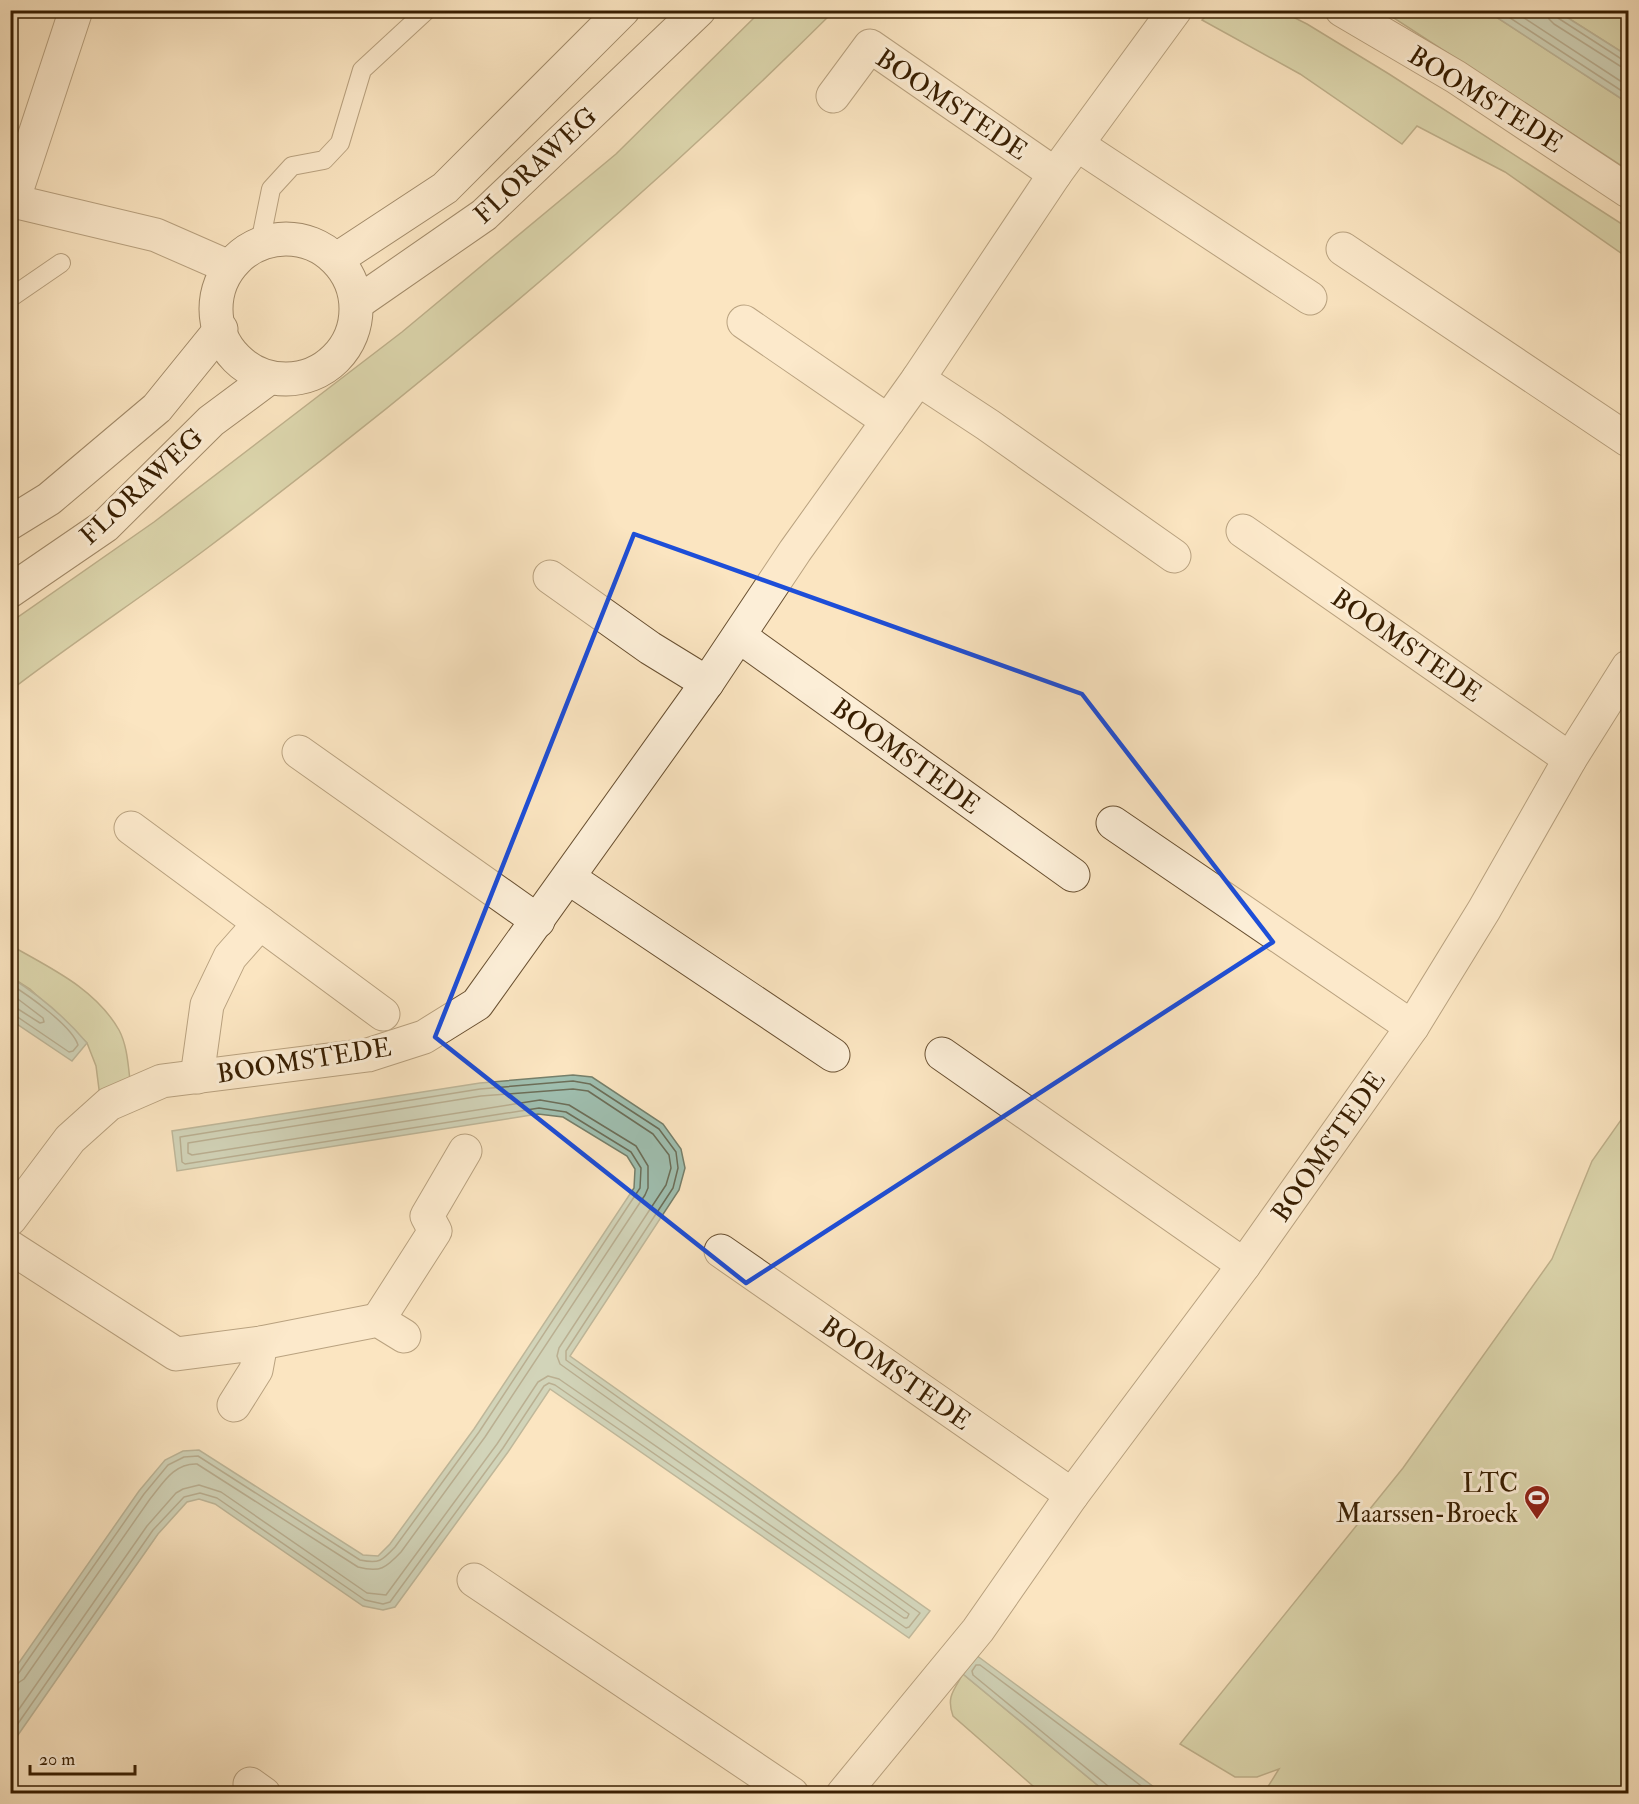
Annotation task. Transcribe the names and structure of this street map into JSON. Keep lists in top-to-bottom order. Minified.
{"streets":{"street":["BOOMSTEDE","FLORAWEG"]},"places":{"sports":["LTC Maarssen-Broeck"]},"scale_bar":"20 m"}
